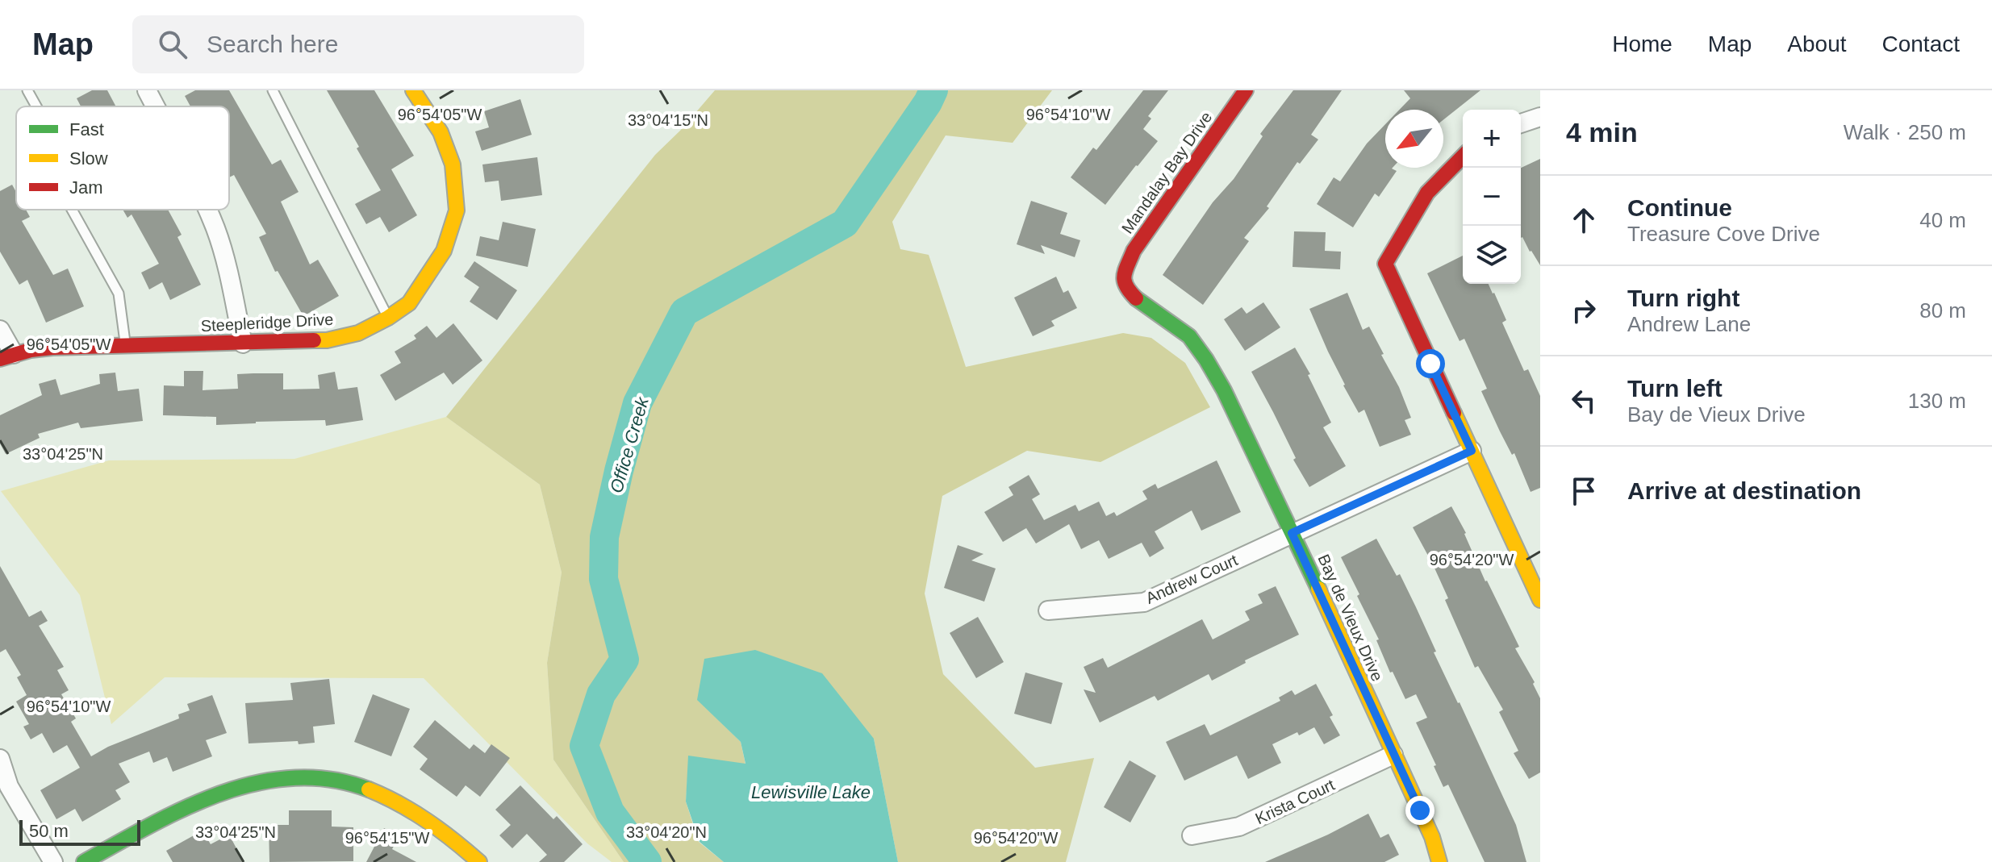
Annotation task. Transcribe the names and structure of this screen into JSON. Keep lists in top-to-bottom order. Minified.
{"streets":{"street":["Mandalay Bay Drive","Steepleridge Drive","Andrew Court","Bay de Vieux Drive","Krista Court"]},"crossings":[["Mandalay Bay Drive","Bay de Vieux Drive"],["Andrew Court","Bay de Vieux Drive"],["Bay de Vieux Drive","Krista Court"]],"water":["Office Creek","Lewisville Lake"],"legend":["Fast","Slow","Jam"],"scale_bar":"50 m","north":"bottom left","page":{"header":"Map","search":"Search here","nav":["Home","Map","About","Contact"],"heading":["4 min","Walk · 250 m"],"map_buttons":["+","−"],"list":[["Continue","Treasure Cove Drive","40 m"],["Turn right","Andrew Lane","80 m"],["Turn left","Bay de Vieux Drive","130 m"],"Arrive at destination"],"scale":"50 m"},"coordinates":["96°54'05\"W","96°54'10\"W","33°04'15\"N","33°04'25\"N","96°54'20\"W","33°04'20\"N","96°54'15\"W"]}
